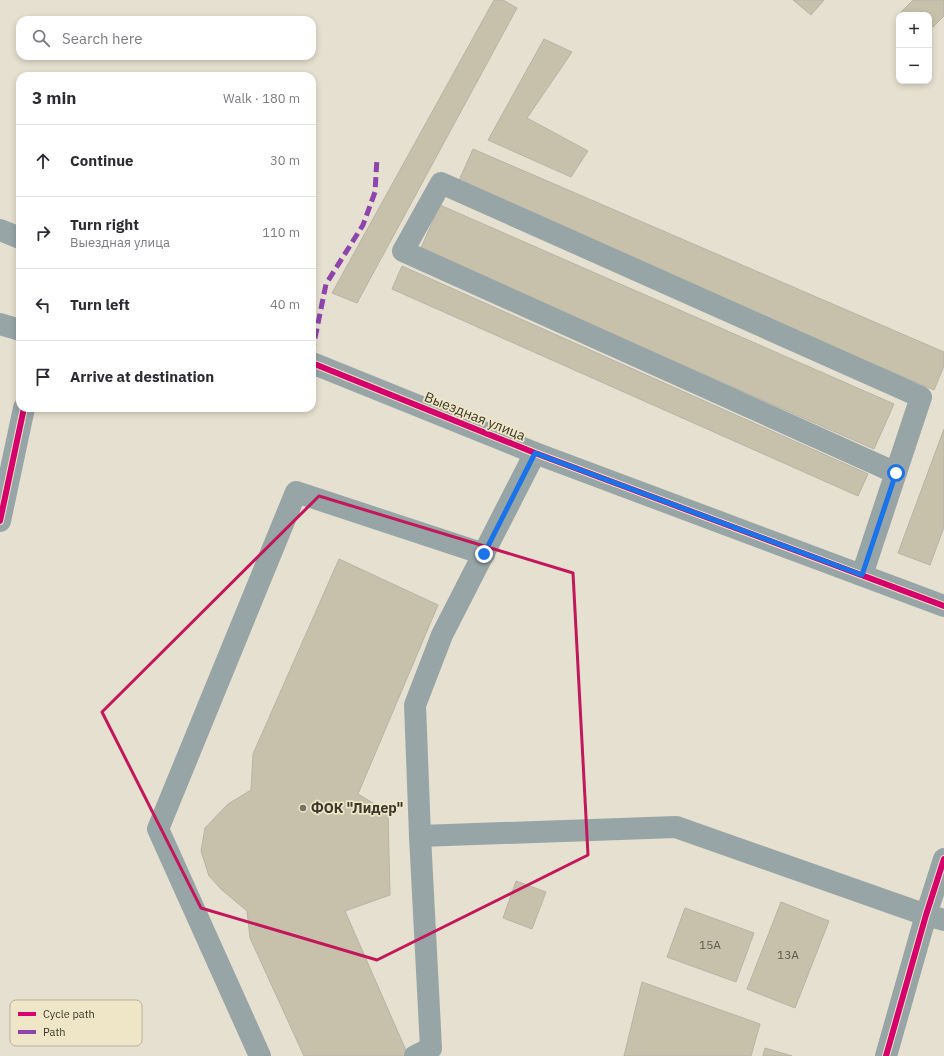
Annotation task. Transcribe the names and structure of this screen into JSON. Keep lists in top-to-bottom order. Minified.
{"streets":{"street":["Выездная улица"]},"places":["ФОК \"Лидер\""],"house_numbers":["15А","13А"],"legend":["Cycle path","Path"],"page":{"map_buttons":["+","−"],"search":"Search here","heading":["3 min","Walk · 180 m"],"list":[["Continue","30 m"],["Turn right","Выездная улица","110 m"],["Turn left","40 m"],"Arrive at destination"]}}
